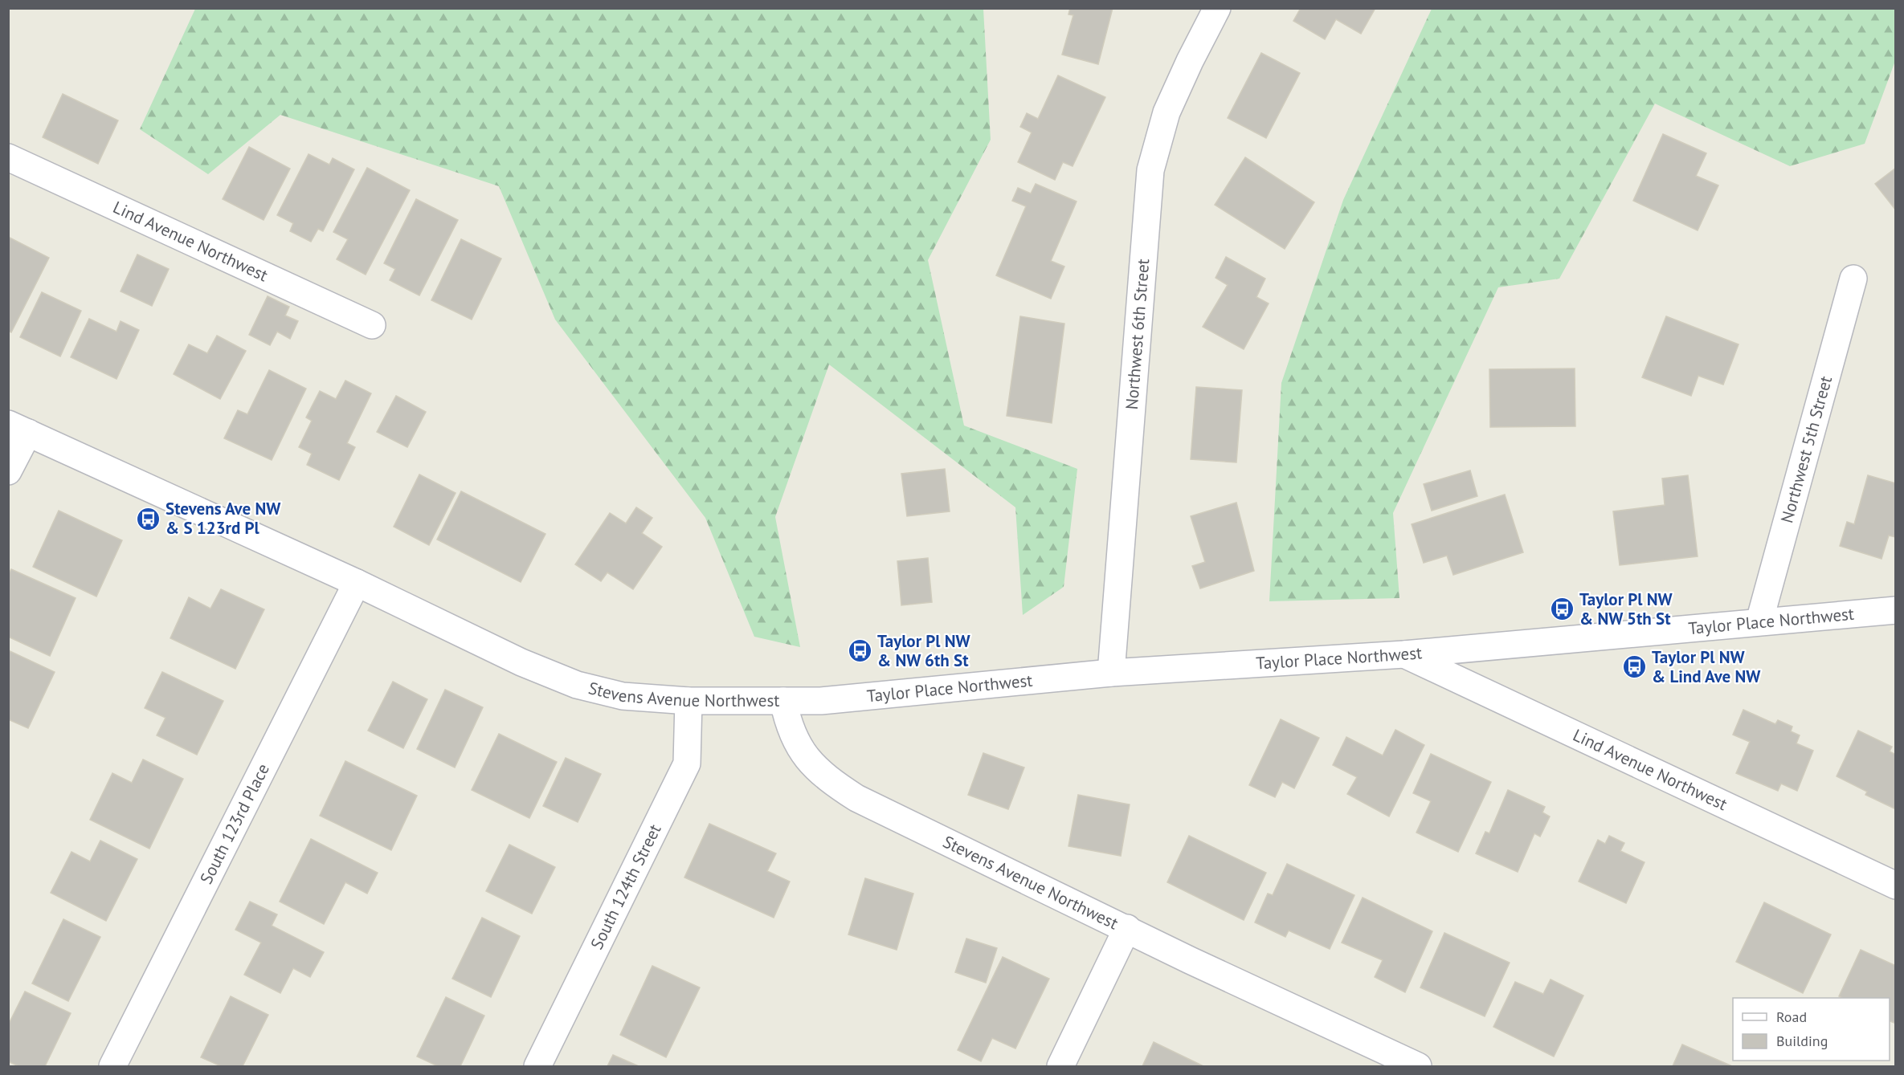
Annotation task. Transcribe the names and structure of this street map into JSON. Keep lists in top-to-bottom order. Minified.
{"streets":{"street":["Lind Avenue Northwest","Northwest 6th Street","Northwest 5th Street","Taylor Place Northwest","Stevens Avenue Northwest","South 123rd Place","South 124th Street"]},"crossings":[["Lind Avenue Northwest","Taylor Place Northwest"],["Northwest 6th Street","Taylor Place Northwest"],["Northwest 5th Street","Taylor Place Northwest"],["Taylor Place Northwest","Stevens Avenue Northwest"],["Stevens Avenue Northwest","South 123rd Place"],["Stevens Avenue Northwest","South 124th Street"]],"places":{"bus stop":["Stevens Ave NW & S 123rd Pl","Taylor Pl NW & NW 5th St","Taylor Pl NW & NW 6th St","Taylor Pl NW & Lind Ave NW"]},"legend":["Road","Building"]}
